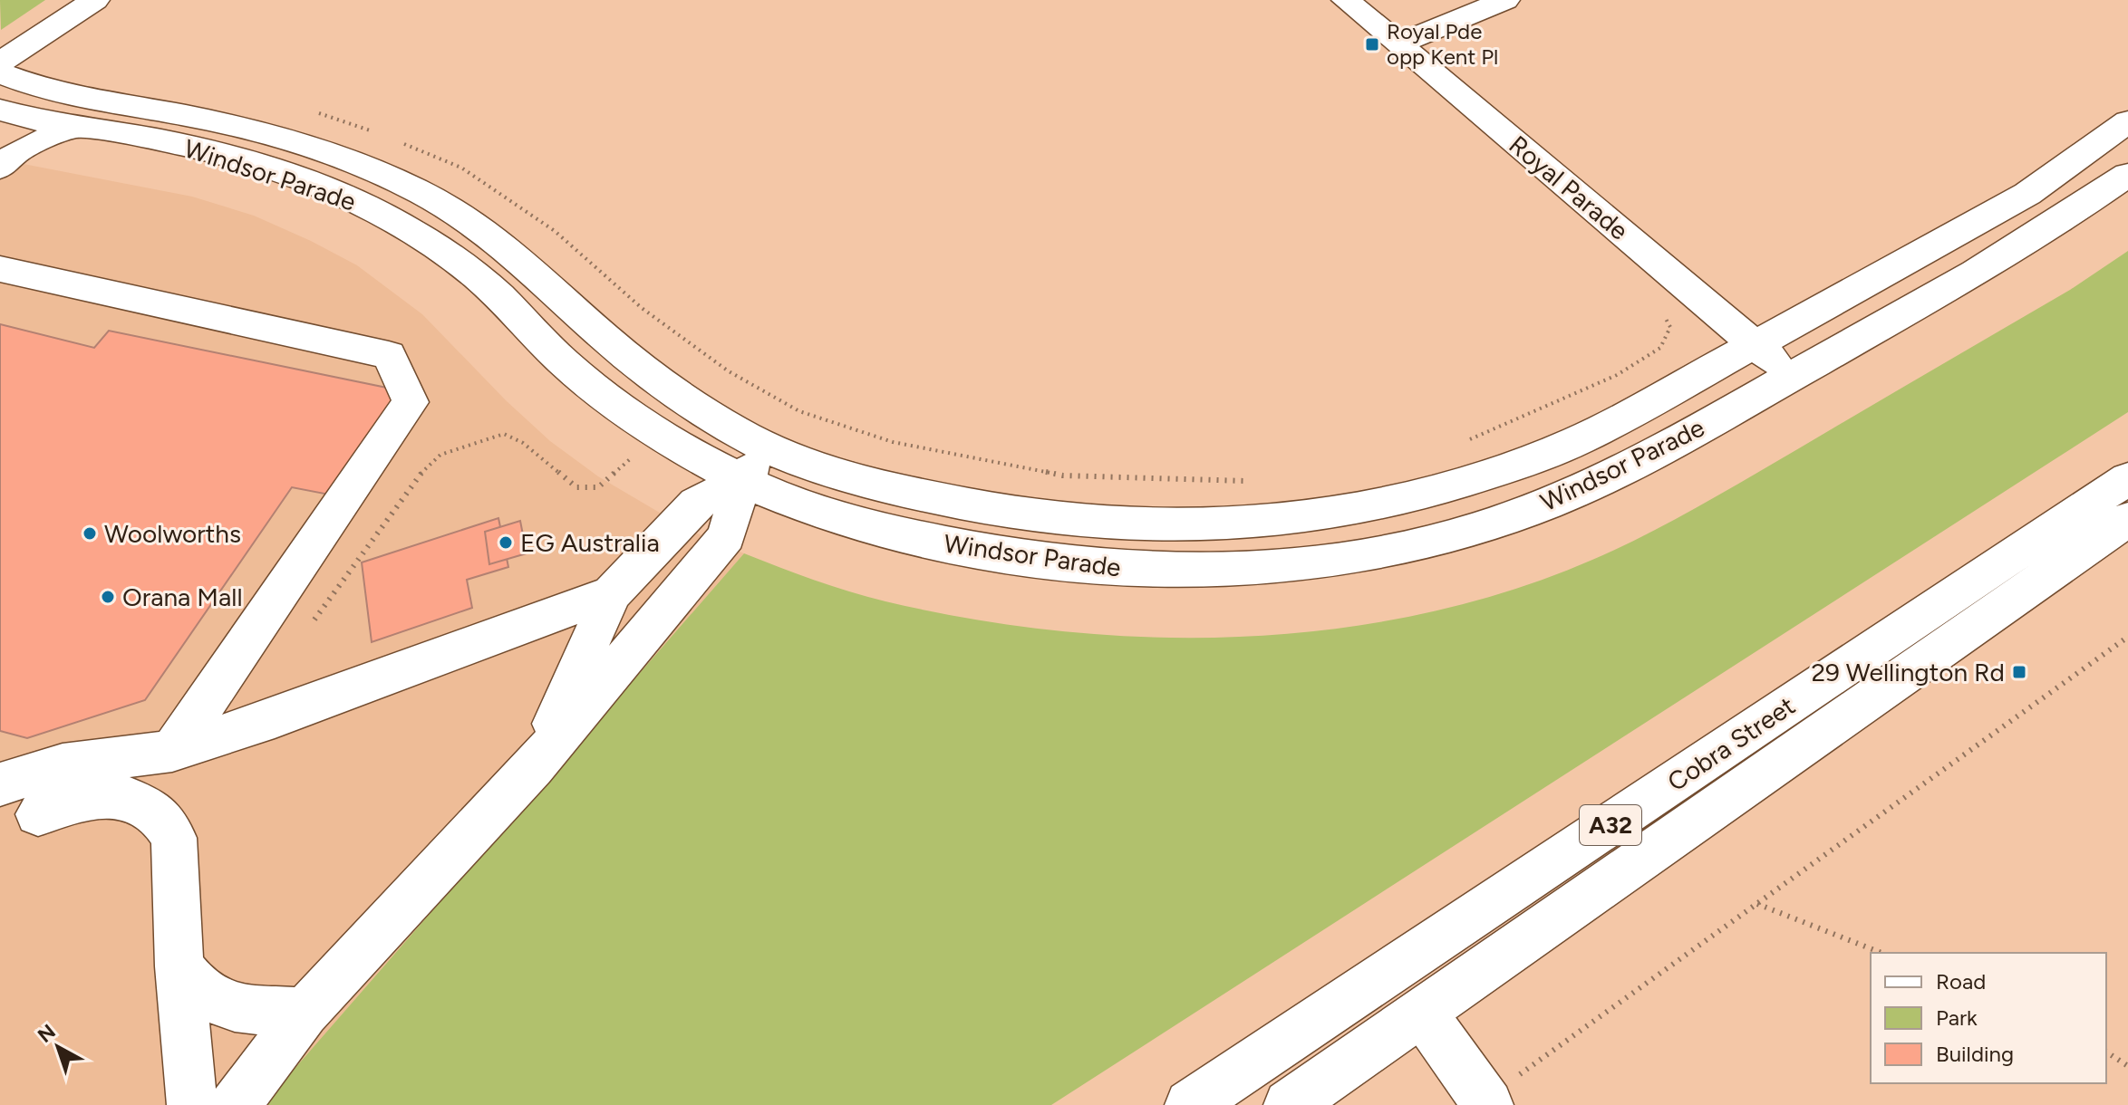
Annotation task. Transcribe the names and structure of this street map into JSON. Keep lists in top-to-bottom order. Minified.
{"streets":{"main road":["Windsor Parade","Royal Parade","Cobra Street","A32"]},"crossings":[["Windsor Parade","Royal Parade"]],"places":{"transit":["Royal Pde opp Kent Pl","29 Wellington Rd"],"other":["Woolworths","EG Australia","Orana Mall"]},"legend":["Road","Park","Building"],"north":"top left"}
